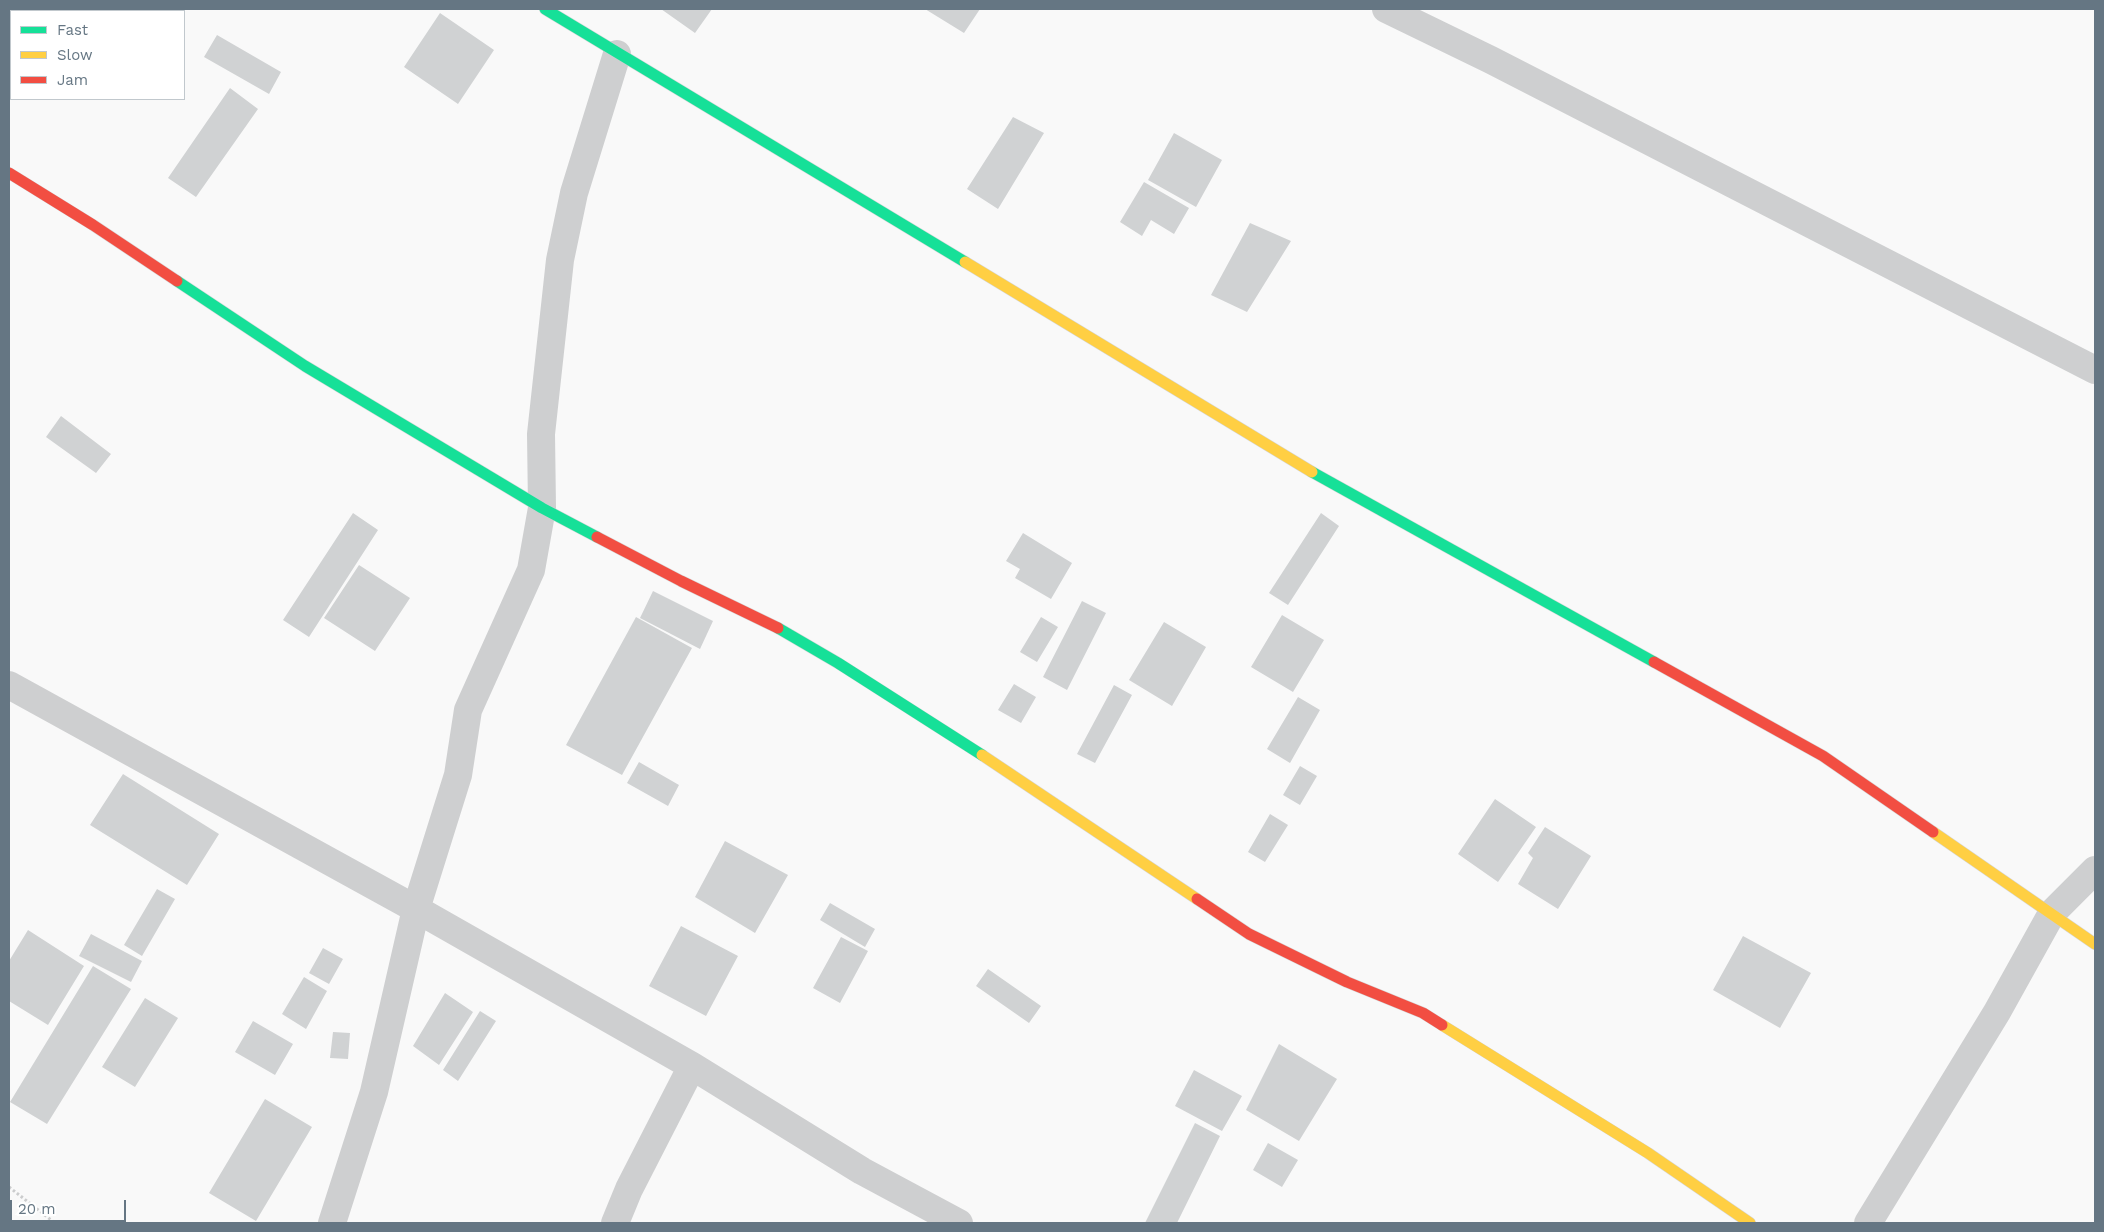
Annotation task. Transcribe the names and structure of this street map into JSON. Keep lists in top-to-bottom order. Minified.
{"legend":["Fast","Slow","Jam"],"scale_bar":"20 m"}
